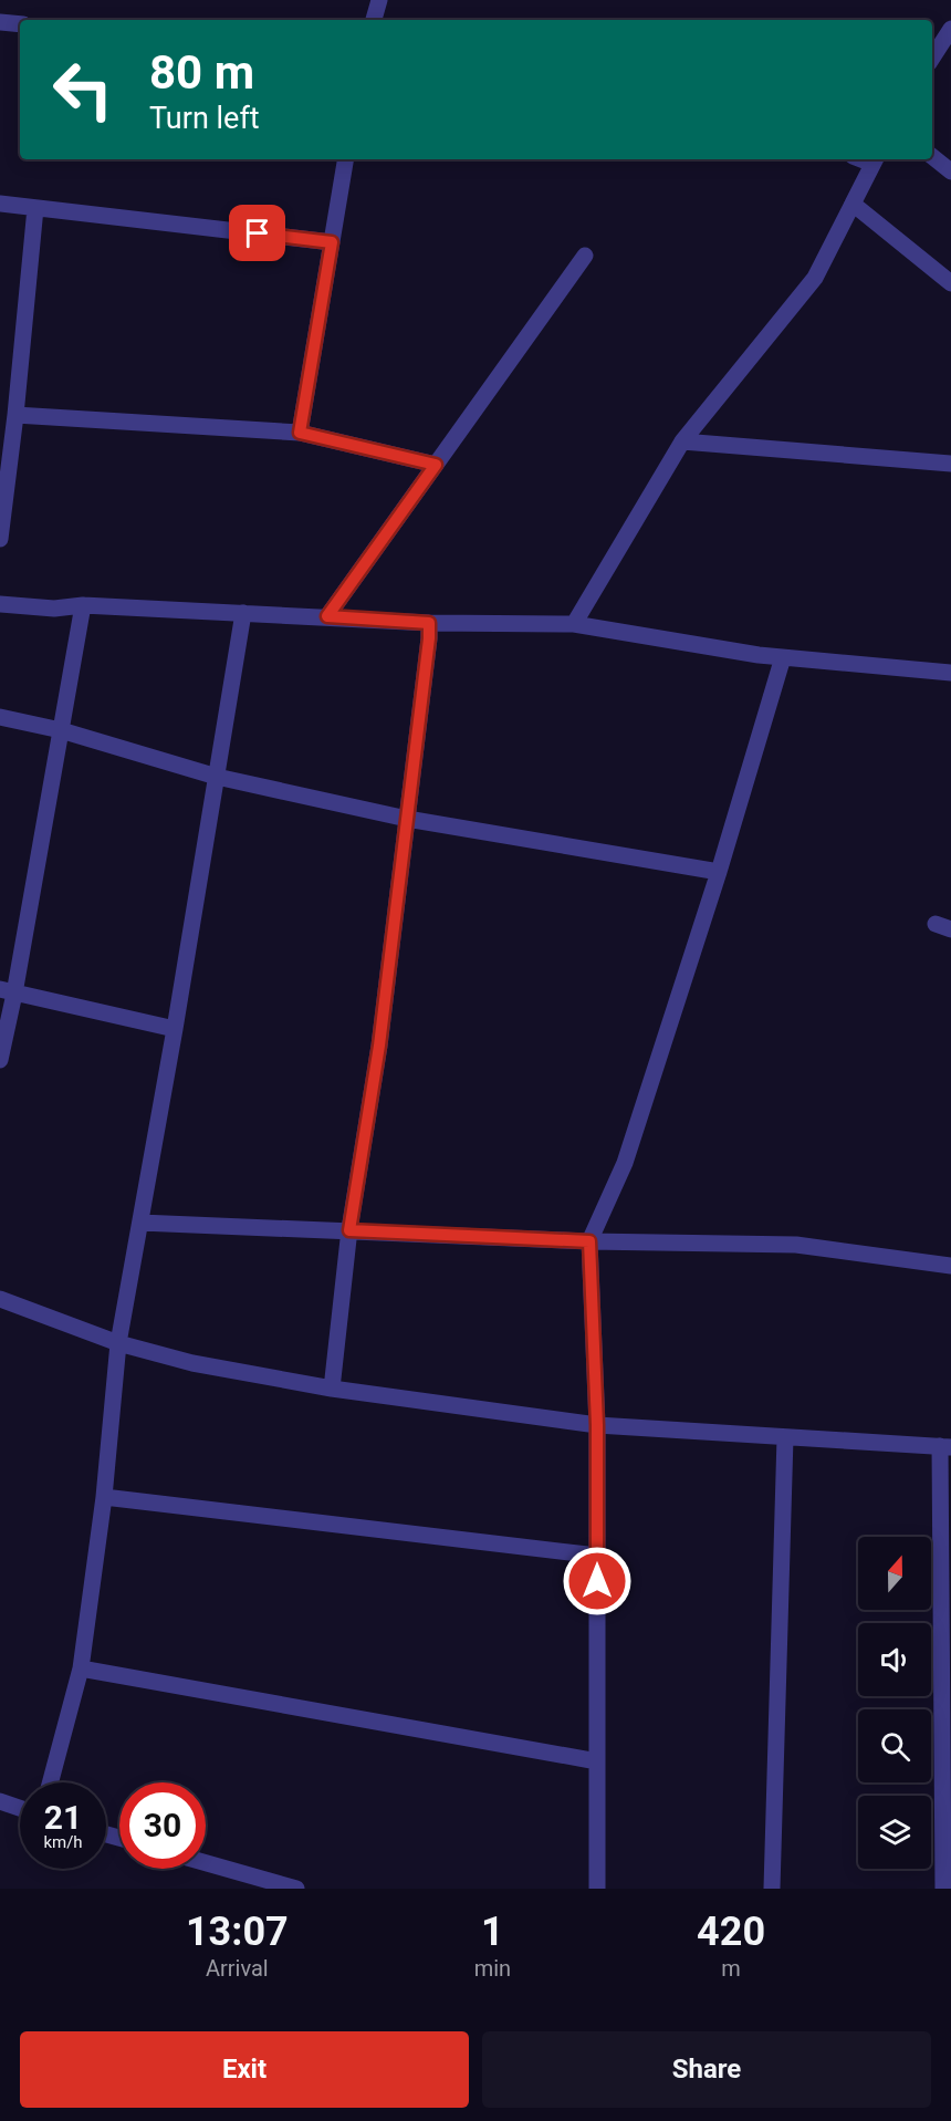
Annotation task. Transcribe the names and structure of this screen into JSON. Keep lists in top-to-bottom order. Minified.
{"north":"top","page":{"turn":["80 m","Turn left"],"speed":"21 km/h","limit":"30","eta":["13:07","Arrival","1","min","420","m"],"buttons":["Exit","Share"]}}
